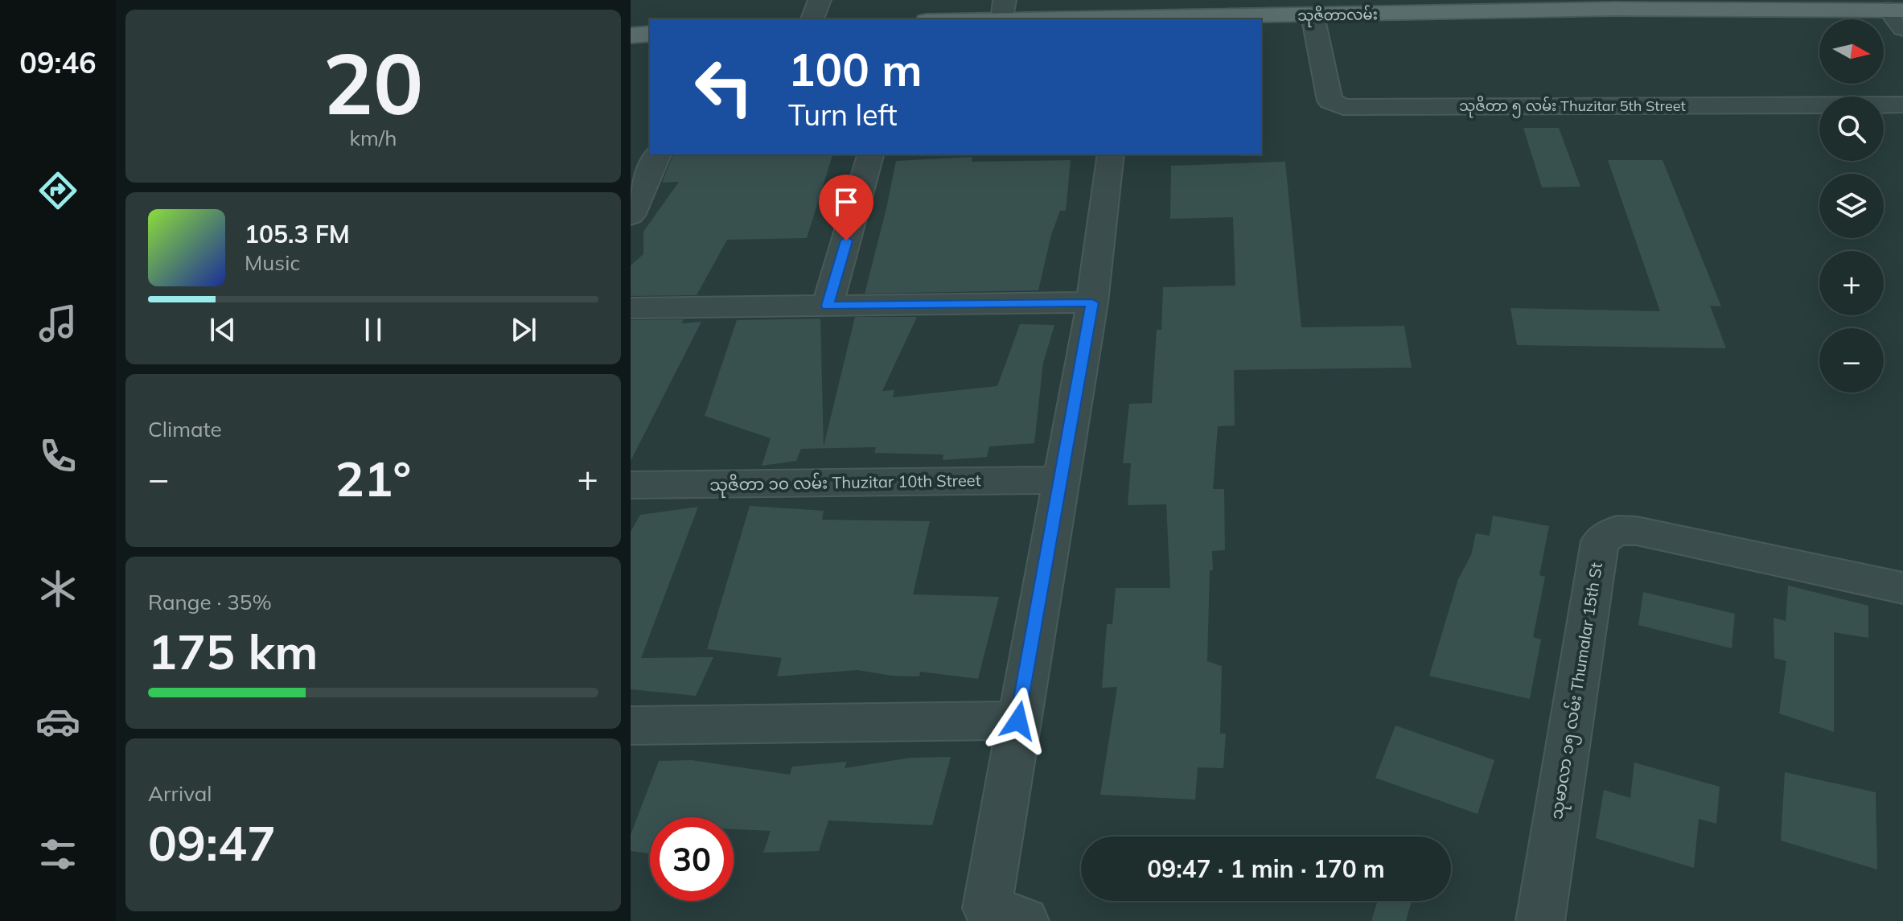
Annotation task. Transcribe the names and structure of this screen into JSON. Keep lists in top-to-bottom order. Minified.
{"streets":{"main road":["သုဇိတာလမ်း"],"street":["သုဇိတာ ၅ လမ်း Thuzitar 5th Street","သုဇိတာ ၁၀ လမ်း Thuzitar 10th Street","သုမာလာ ၁၅ လမ်း Thumalar 15th St"]},"crossings":[["သုဇိတာလမ်း","သုဇိတာ ၅ လမ်း Thuzitar 5th Street"]],"north":"right","page":{"tabs":"09:46","tile":[["20","km/h"],"Climate",["Range · 35%","175 km"],["Arrival","09:47"]],"map_buttons":["+","−"],"turn":["100 m","Turn left"],"song":["105.3 FM","Music"],"heat":["−","21°","+"],"limit":"30","trip":"09:47 · 1 min · 170 m"}}
